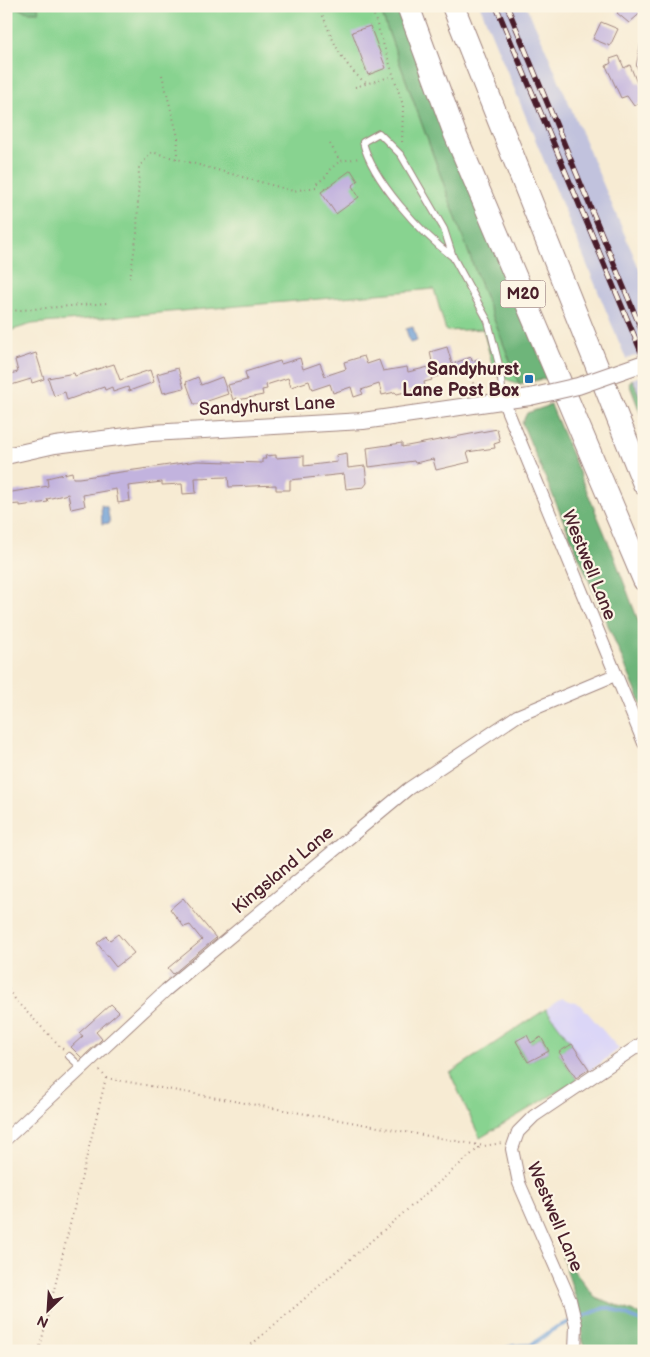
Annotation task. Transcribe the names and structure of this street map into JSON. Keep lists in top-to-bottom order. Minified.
{"streets":{"highway":["M20"],"street":["Sandyhurst Lane","Westwell Lane","Kingsland Lane"]},"crossings":[["Sandyhurst Lane","Westwell Lane"],["Westwell Lane","Kingsland Lane"]],"places":{"transit":["Sandyhurst Lane Post Box"]},"north":"bottom left"}
